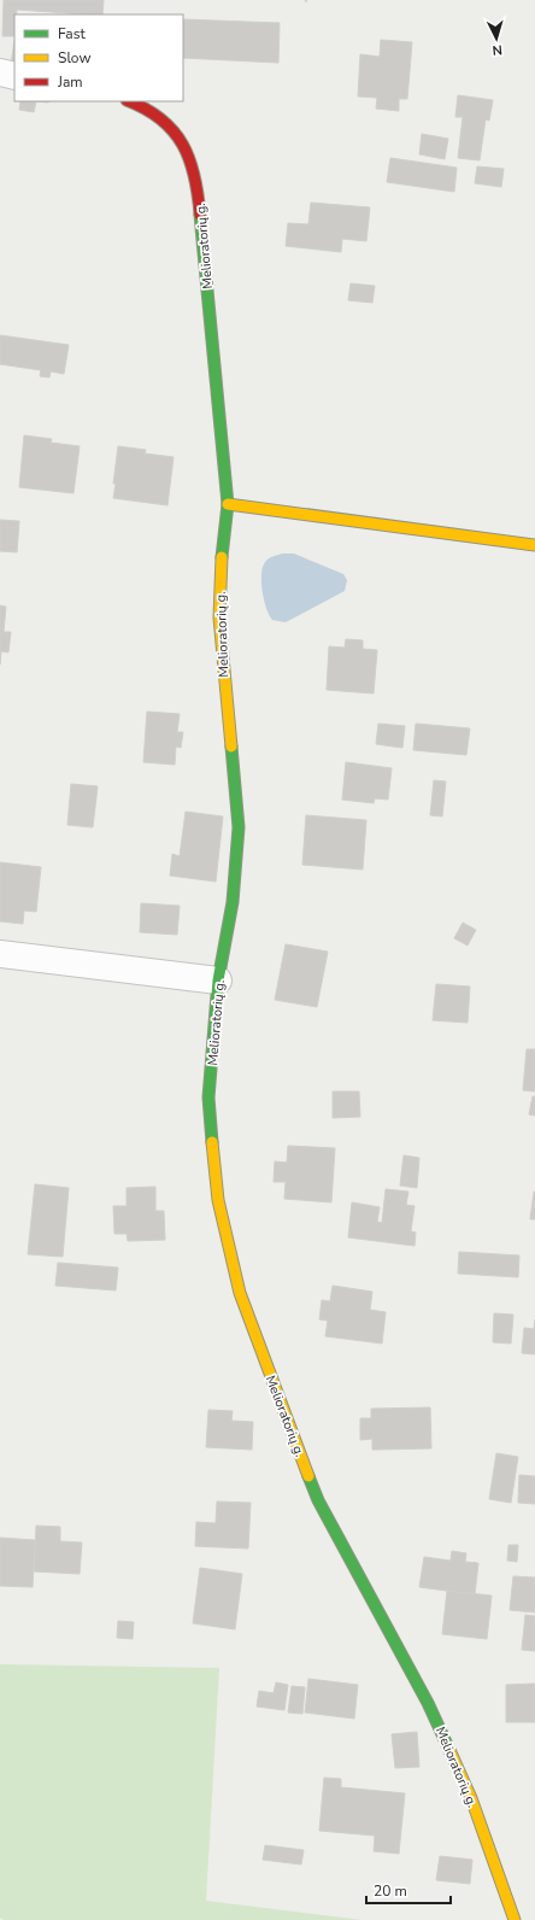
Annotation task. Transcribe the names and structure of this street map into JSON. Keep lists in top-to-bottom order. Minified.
{"streets":{"street":["Melioratorių g."]},"legend":["Fast","Slow","Jam"],"scale_bar":"20 m","north":"bottom"}
